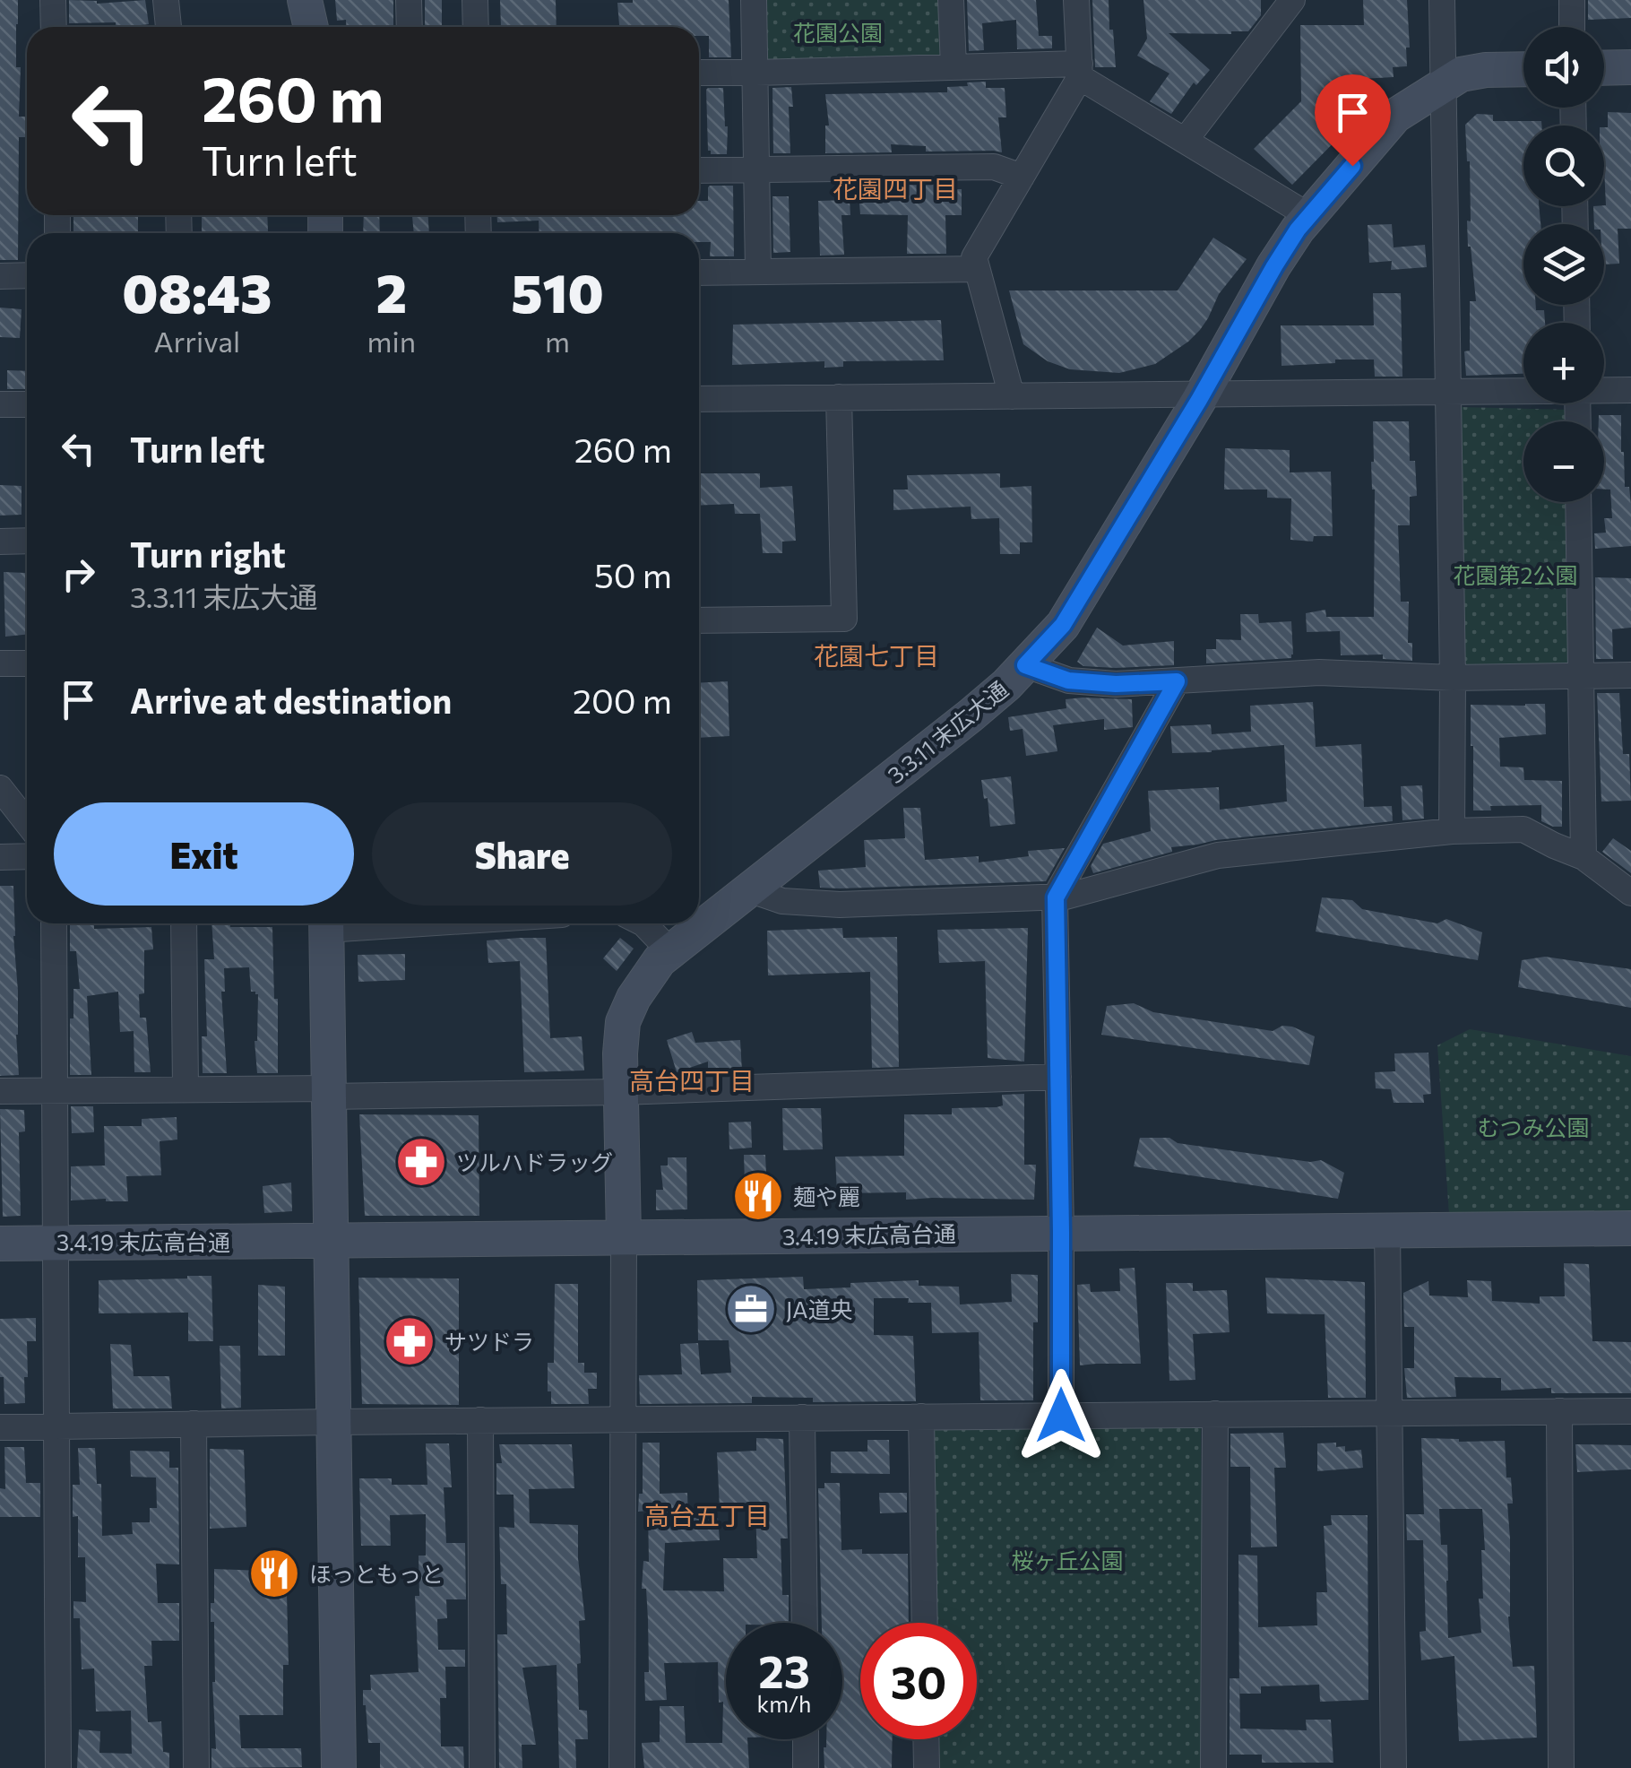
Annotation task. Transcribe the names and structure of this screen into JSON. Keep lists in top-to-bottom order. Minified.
{"streets":{"street":["3.3.11 末広大通","3.4.19 末広高台通"]},"crossings":[["3.3.11 末広大通","3.4.19 末広高台通"]],"districts":["花園四丁目","花園七丁目","高台四丁目","高台五丁目"],"parks":["花園公園","花園第2公園","むつみ公園","桜ヶ丘公園"],"places":{"pharmacy":["ツルハドラッグ","サツドラ"],"restaurant":["麺や麗","ほっともっと"],"office":["JA道央"]},"page":{"map_buttons":["+","−"],"turn":["260 m","Turn left"],"eta":["08:43","Arrival","2","min","510","m"],"list":[{"name":"Turn left","value":"260 m"},{"name":"Turn right","note":"3.3.11 末広大通","value":"50 m"},{"name":"Arrive at destination","value":"200 m"}],"buttons":["Exit","Share"],"speed":"23 km/h","limit":"30"}}
